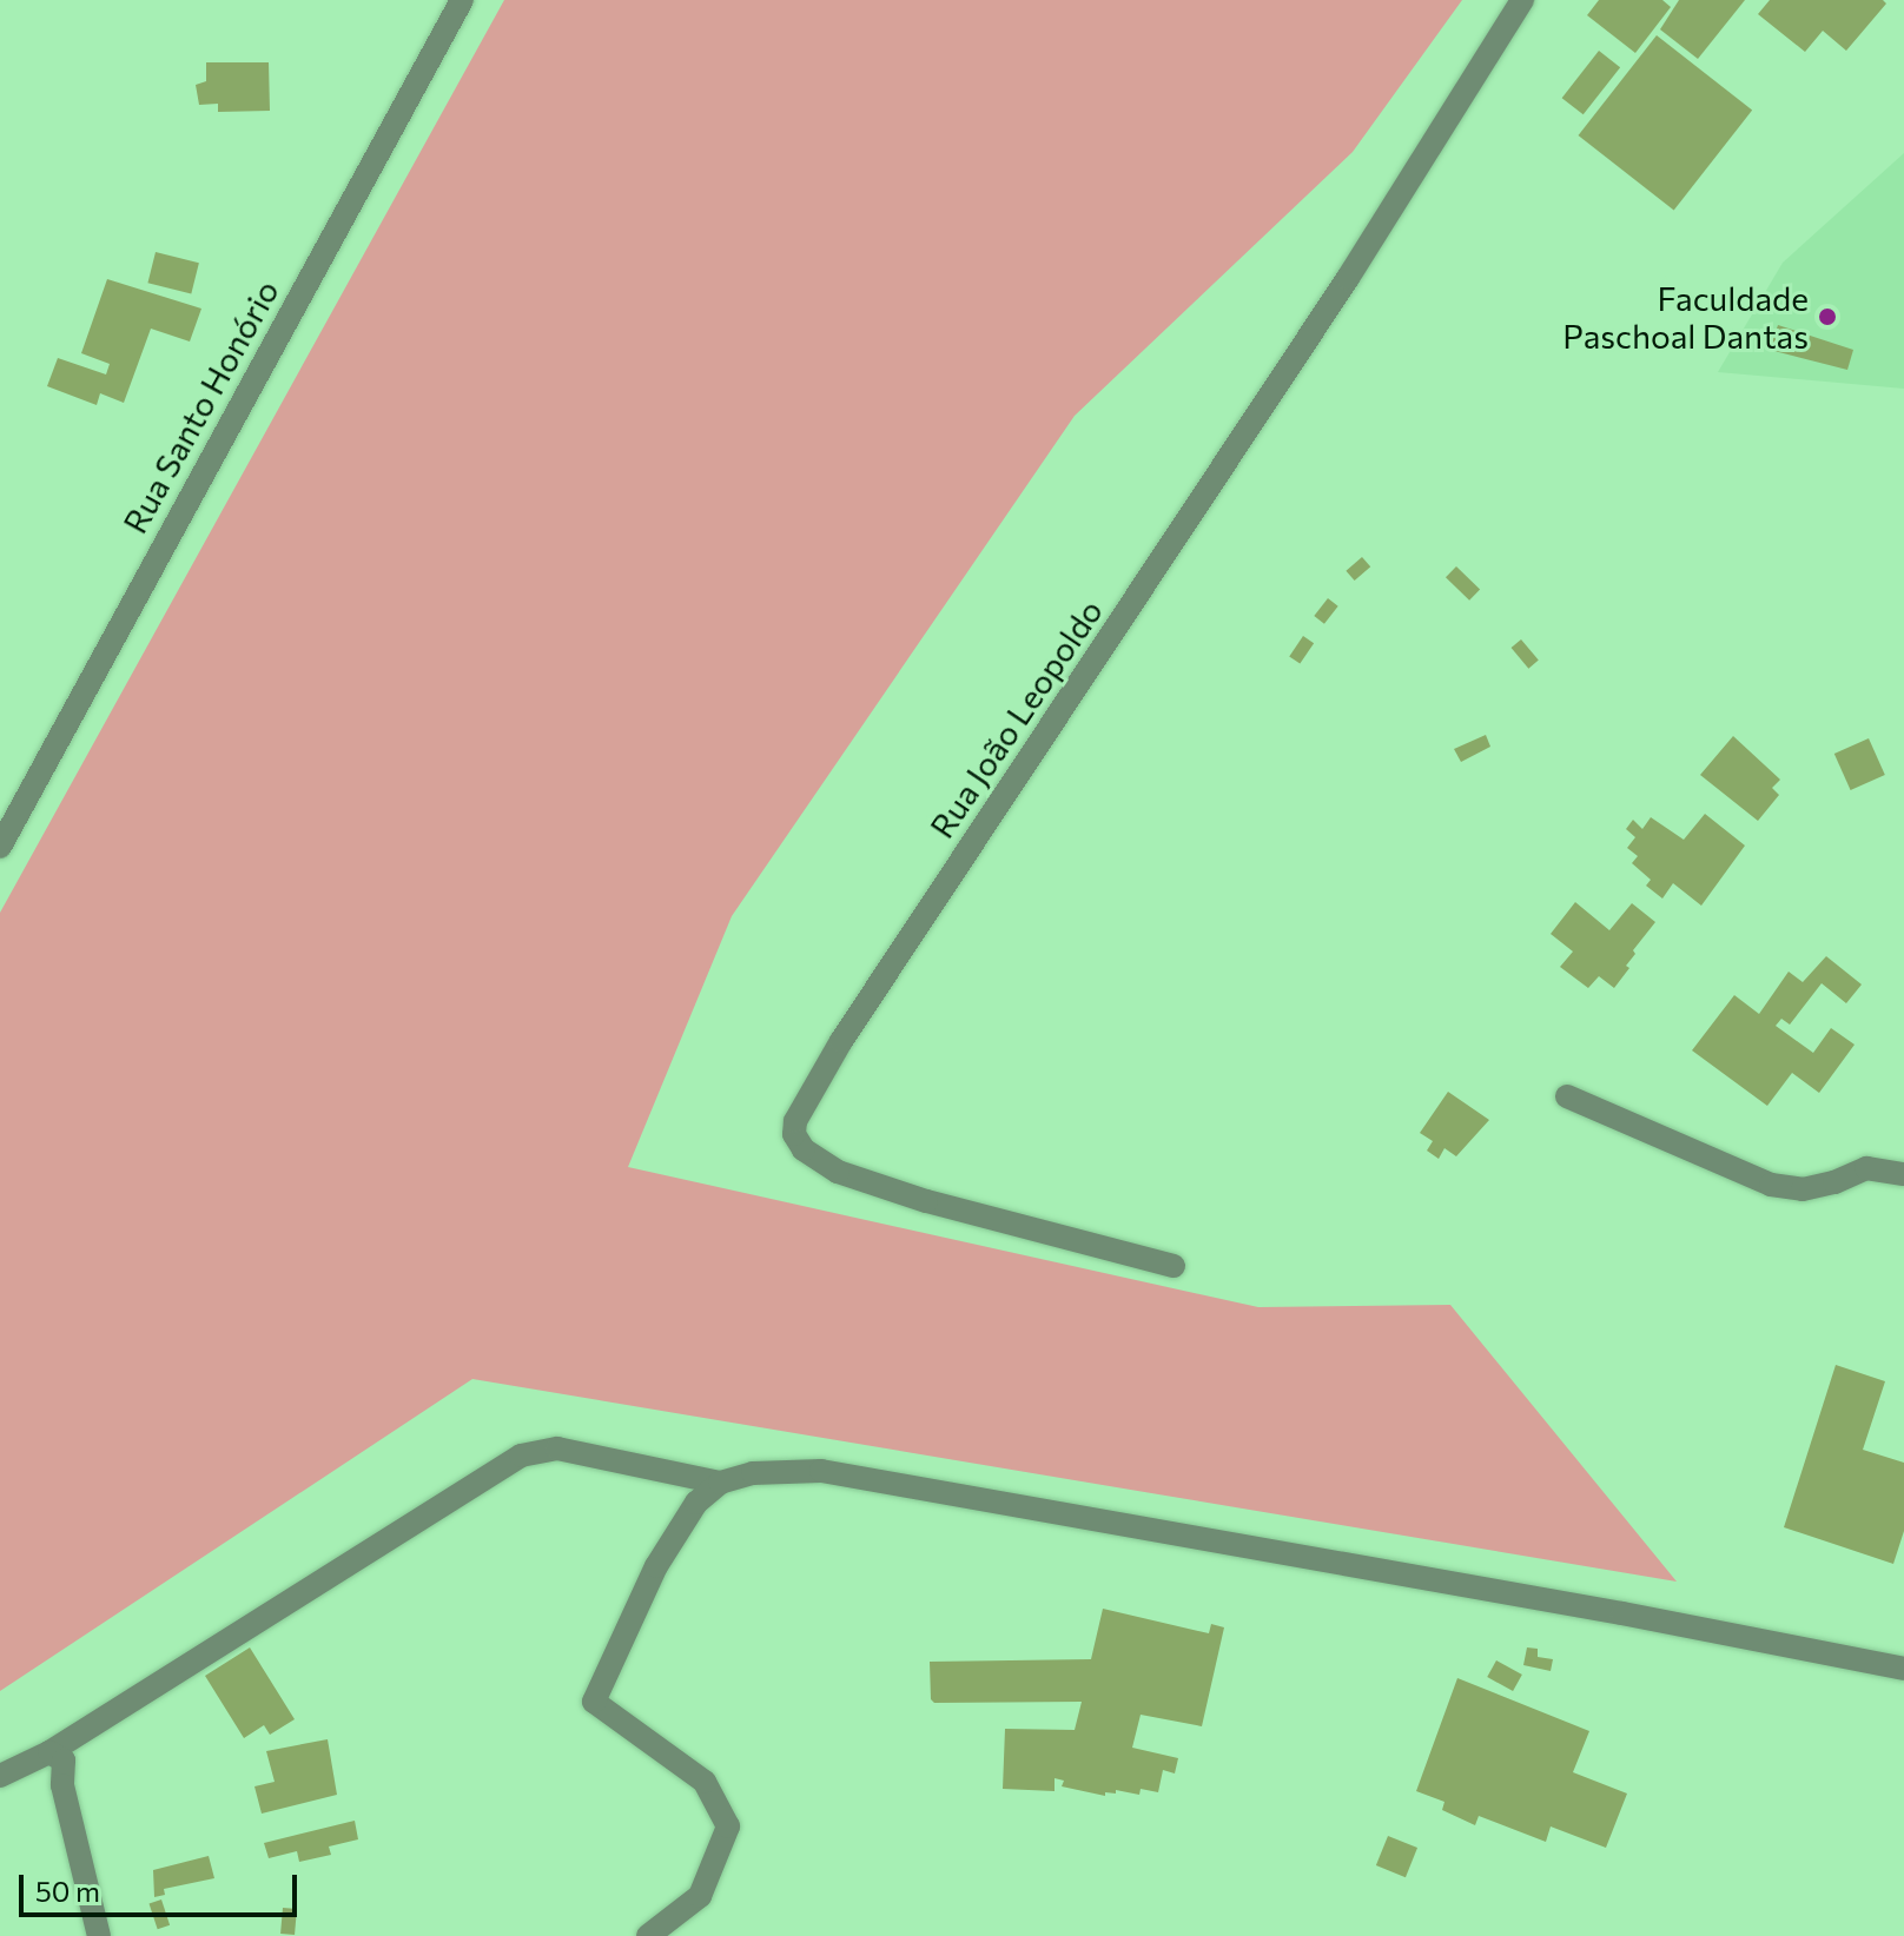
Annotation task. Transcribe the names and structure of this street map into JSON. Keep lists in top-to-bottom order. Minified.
{"streets":{"street":["Rua Santo Honório","Rua João Leopoldo"]},"places":["Faculdade Paschoal Dantas"],"scale_bar":"50 m"}
